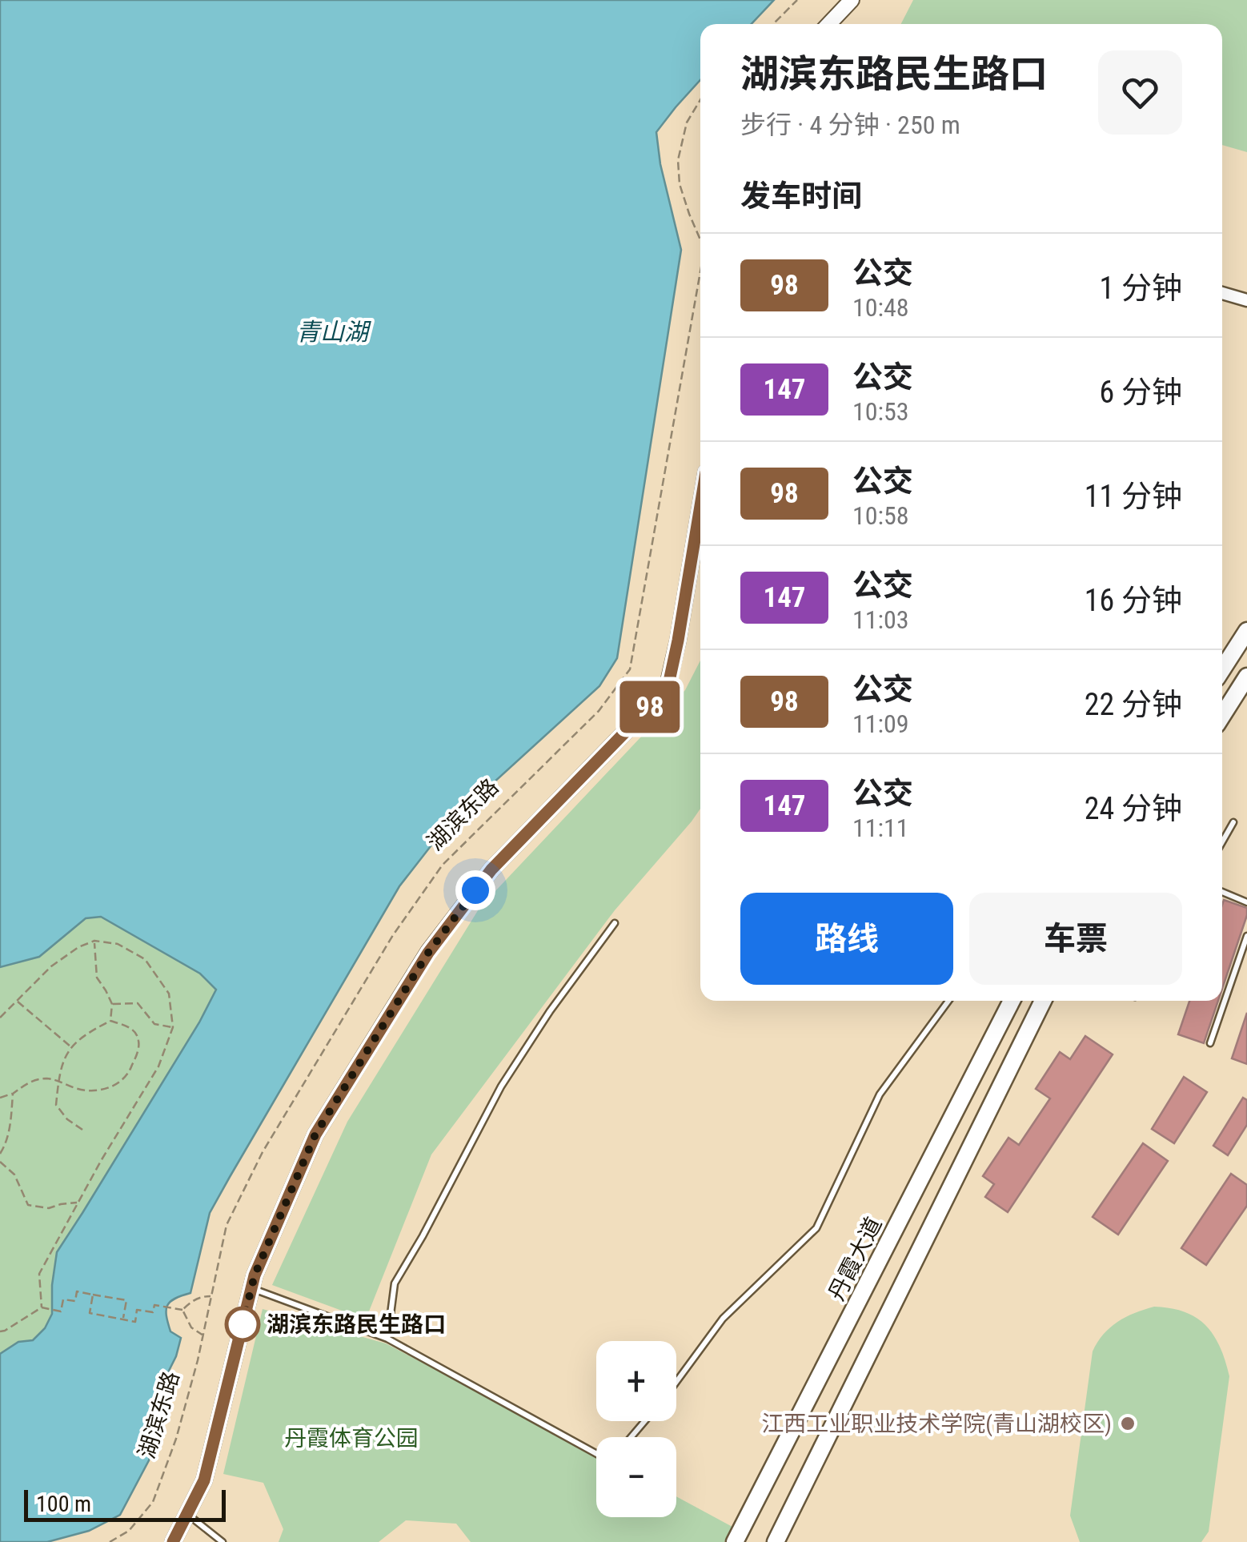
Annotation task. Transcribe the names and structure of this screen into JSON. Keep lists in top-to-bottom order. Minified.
{"streets":{"main road":["丹霞大道"],"path":["湖滨东路"]},"water":["青山湖"],"parks":["丹霞体育公园"],"places":["湖滨东路民生路口","江西工业职业技术学院(青山湖校区)"],"lines":["bus line 98"],"scale_bar":"100 m","page":{"on_map":"98","heading":[["湖滨东路民生路口","步行 · 4 分钟 · 250 m"],"发车时间"],"list":[{"mark":"98","name":"公交","note":"10:48","value":"1 分钟"},{"mark":"147","name":"公交","note":"10:53","value":"6 分钟"},{"mark":"98","name":"公交","note":"10:58","value":"11 分钟"},{"mark":"147","name":"公交","note":"11:03","value":"16 分钟"},{"mark":"98","name":"公交","note":"11:09","value":"22 分钟"},{"mark":"147","name":"公交","note":"11:11","value":"24 分钟"}],"buttons":["路线","车票"],"map_buttons":["+","−"],"scale":"100 m"}}
